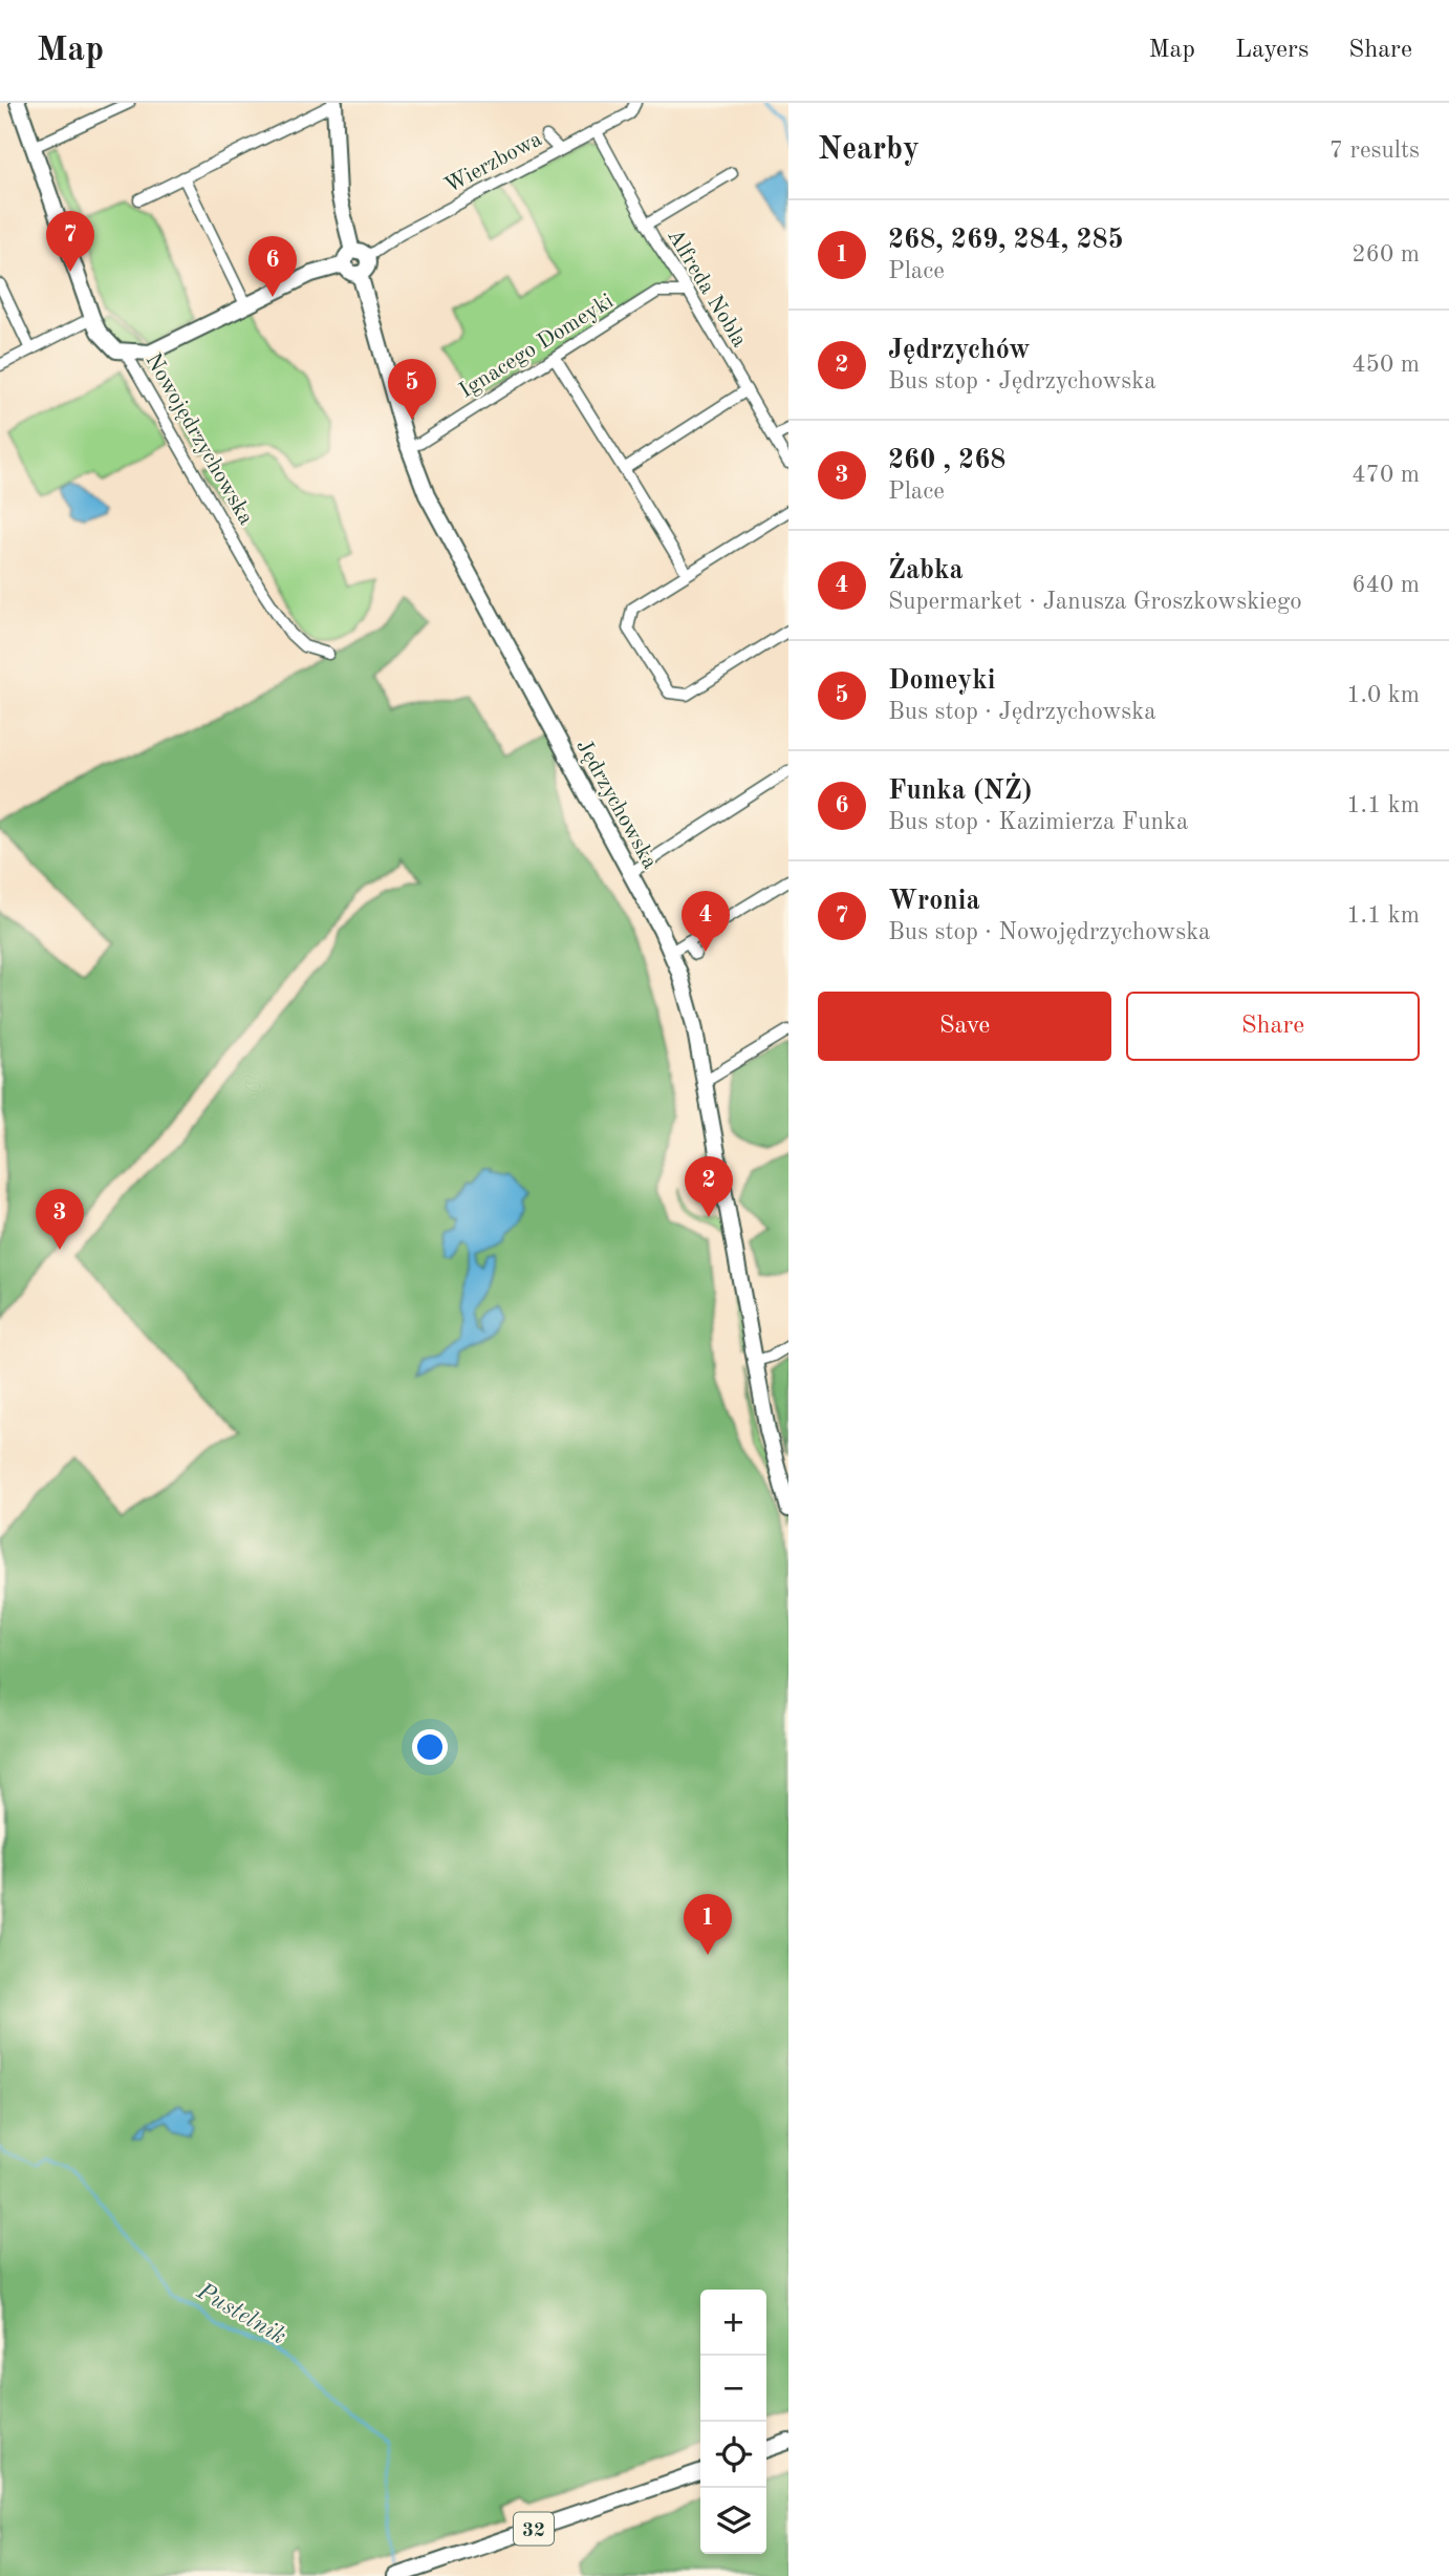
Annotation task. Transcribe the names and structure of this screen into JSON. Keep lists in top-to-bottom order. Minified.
{"streets":{"main road":["Nowojędrzychowska","Jędrzychowska","32"],"street":["Wierzbowa","Alfreda Nobla","Ignacego Domeyki"]},"crossings":[["Wierzbowa","Alfreda Nobla"],["Wierzbowa","Jędrzychowska"],["Alfreda Nobla","Ignacego Domeyki"],["Ignacego Domeyki","Jędrzychowska"]],"water":["Pustelnik"],"page":{"header":"Map","nav":["Map","Layers","Share"],"heading":["Nearby","7 results"],"list":[{"mark":"1","name":"268, 269, 284, 285","note":"Place","value":"260 m"},{"mark":"2","name":"Jędrzychów","note":"Bus stop · Jędrzychowska","value":"450 m"},{"mark":"3","name":"260 , 268","note":"Place","value":"470 m"},{"mark":"4","name":"Żabka","note":"Supermarket · Janusza Groszkowskiego","value":"640 m"},{"mark":"5","name":"Domeyki","note":"Bus stop · Jędrzychowska","value":"1.0 km"},{"mark":"6","name":"Funka (NŻ)","note":"Bus stop · Kazimierza Funka","value":"1.1 km"},{"mark":"7","name":"Wronia","note":"Bus stop · Nowojędrzychowska","value":"1.1 km"}],"pins":["7","6","5","4","2","3","1"],"buttons":["Save","Share"],"map_buttons":["+","−"]}}
